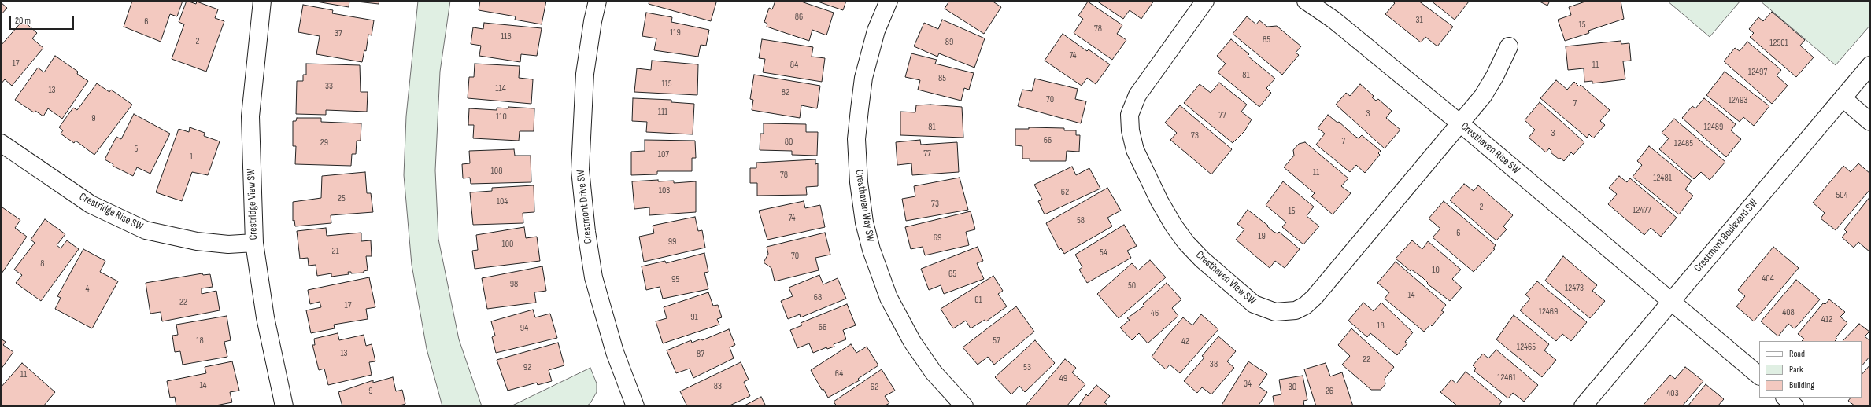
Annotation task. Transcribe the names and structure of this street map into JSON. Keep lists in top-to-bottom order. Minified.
{"streets":{"street":["Cresthaven Rise SW","Crestridge View SW","Cresthaven Way SW","Crestmont Drive SW","Crestridge Rise SW","Crestmont Boulevard SW","Cresthaven View SW"]},"crossings":[["Cresthaven Rise SW","Crestmont Boulevard SW"],["Cresthaven Rise SW","Cresthaven View SW"],["Crestridge View SW","Crestridge Rise SW"]],"house_numbers":["86","31","6","15","78","119","37","116","85","2","89","12501","74","17","84","11","12497","81","85","115","33","114","13","82","70","12493","7","111","3","77","110","9","81","12489","3","73","66","7","80","29","12485","5","77","107","1","108","11","78","12481","103","62","504","25","104","73","2","12477","15","74","58","6","19","69","99","100","21","54","70","8","10","65","404","95","98","50","12473","4","14","68","61","22","17","12469","408","46","91","412","18","66","94","18","57","42","12465","13","87","22","38","92","53","64","11","12461","49","34","14","83","62","30","9","26","403"],"legend":["Road","Park","Building"],"scale_bar":"20 m"}
